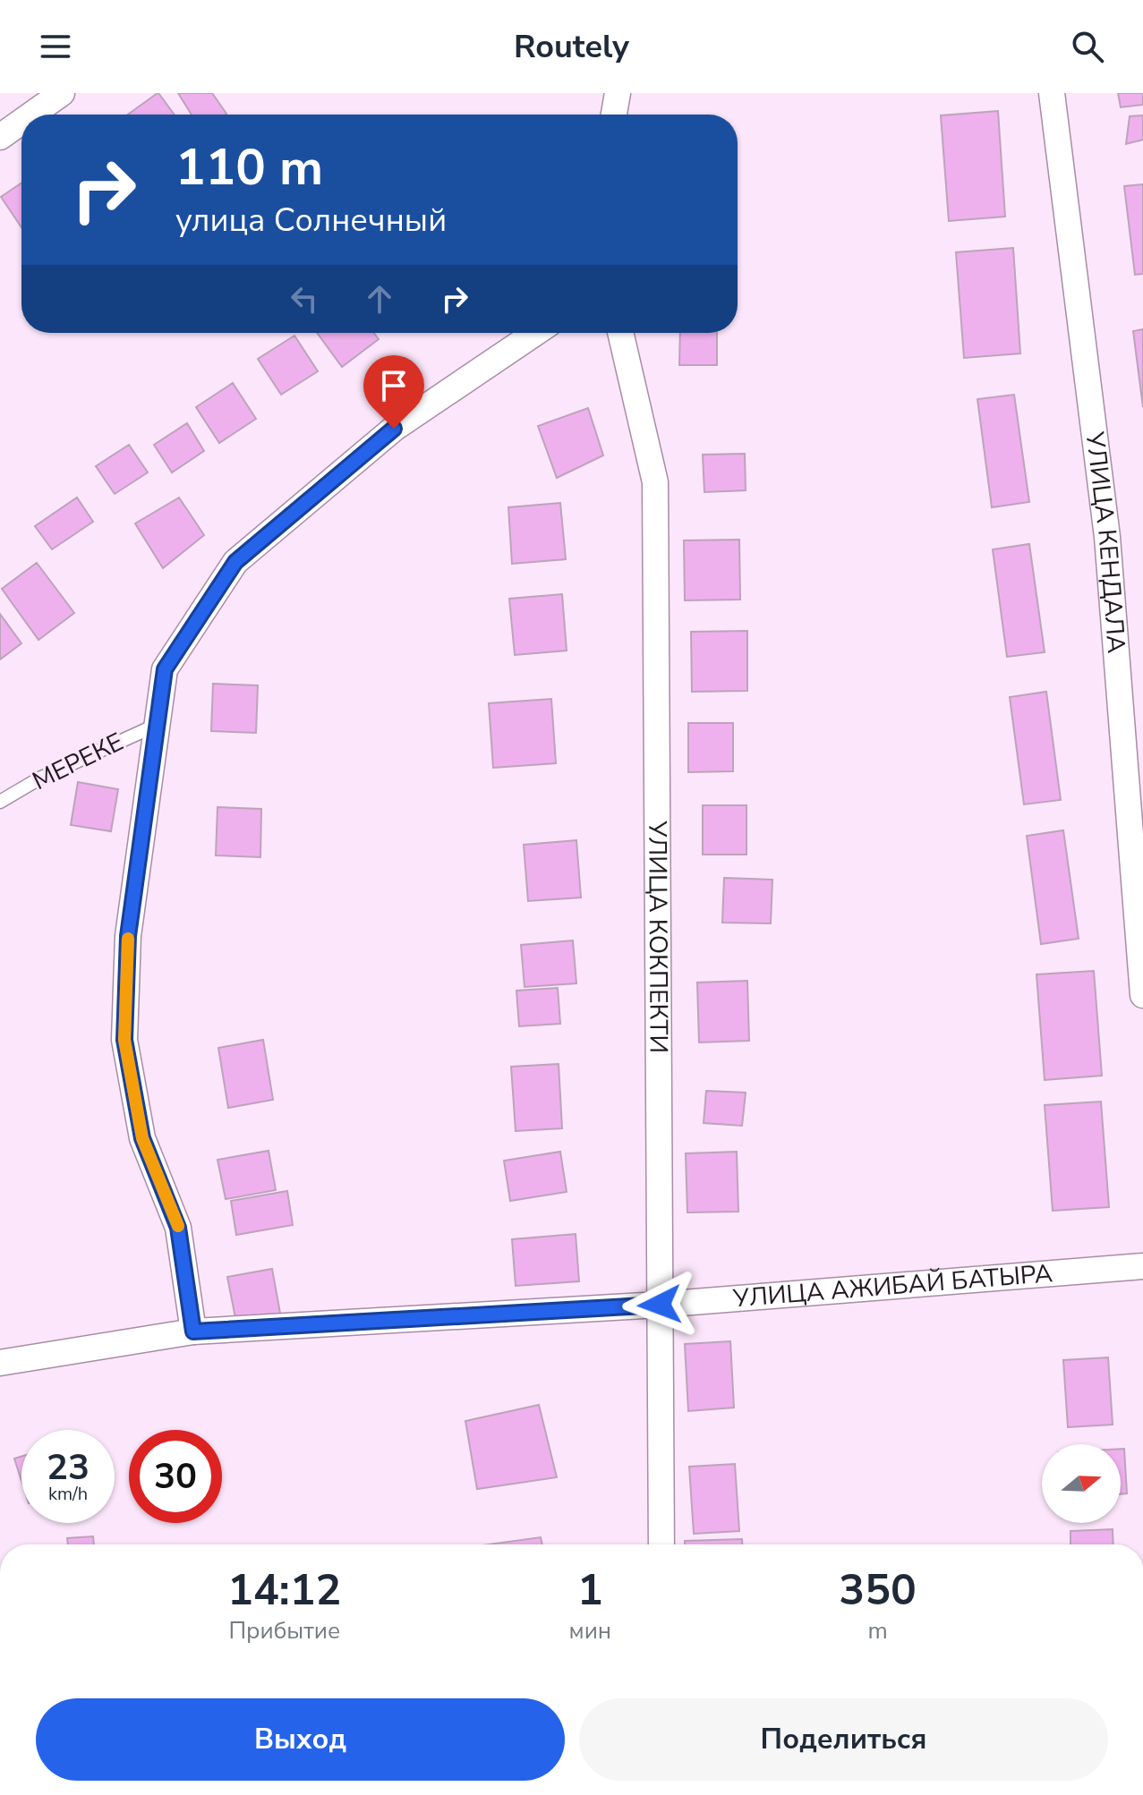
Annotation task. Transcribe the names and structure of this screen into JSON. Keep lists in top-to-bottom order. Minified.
{"streets":{"street":["УЛИЦА КЕНДАЛА","УЛИЦА КОКПЕКТИ","УЛИЦА АЖИБАЙ БАТЫРА"],"lane":["МЕРЕКЕ"]},"crossings":[["УЛИЦА КОКПЕКТИ","УЛИЦА АЖИБАЙ БАТЫРА"]],"north":"right","page":{"header":"Routely","turn":["110 m","улица Солнечный"],"speed":"23 km/h","limit":"30","eta":["14:12","Прибытие","1","мин","350","m"],"buttons":["Выход","Поделиться"]}}
